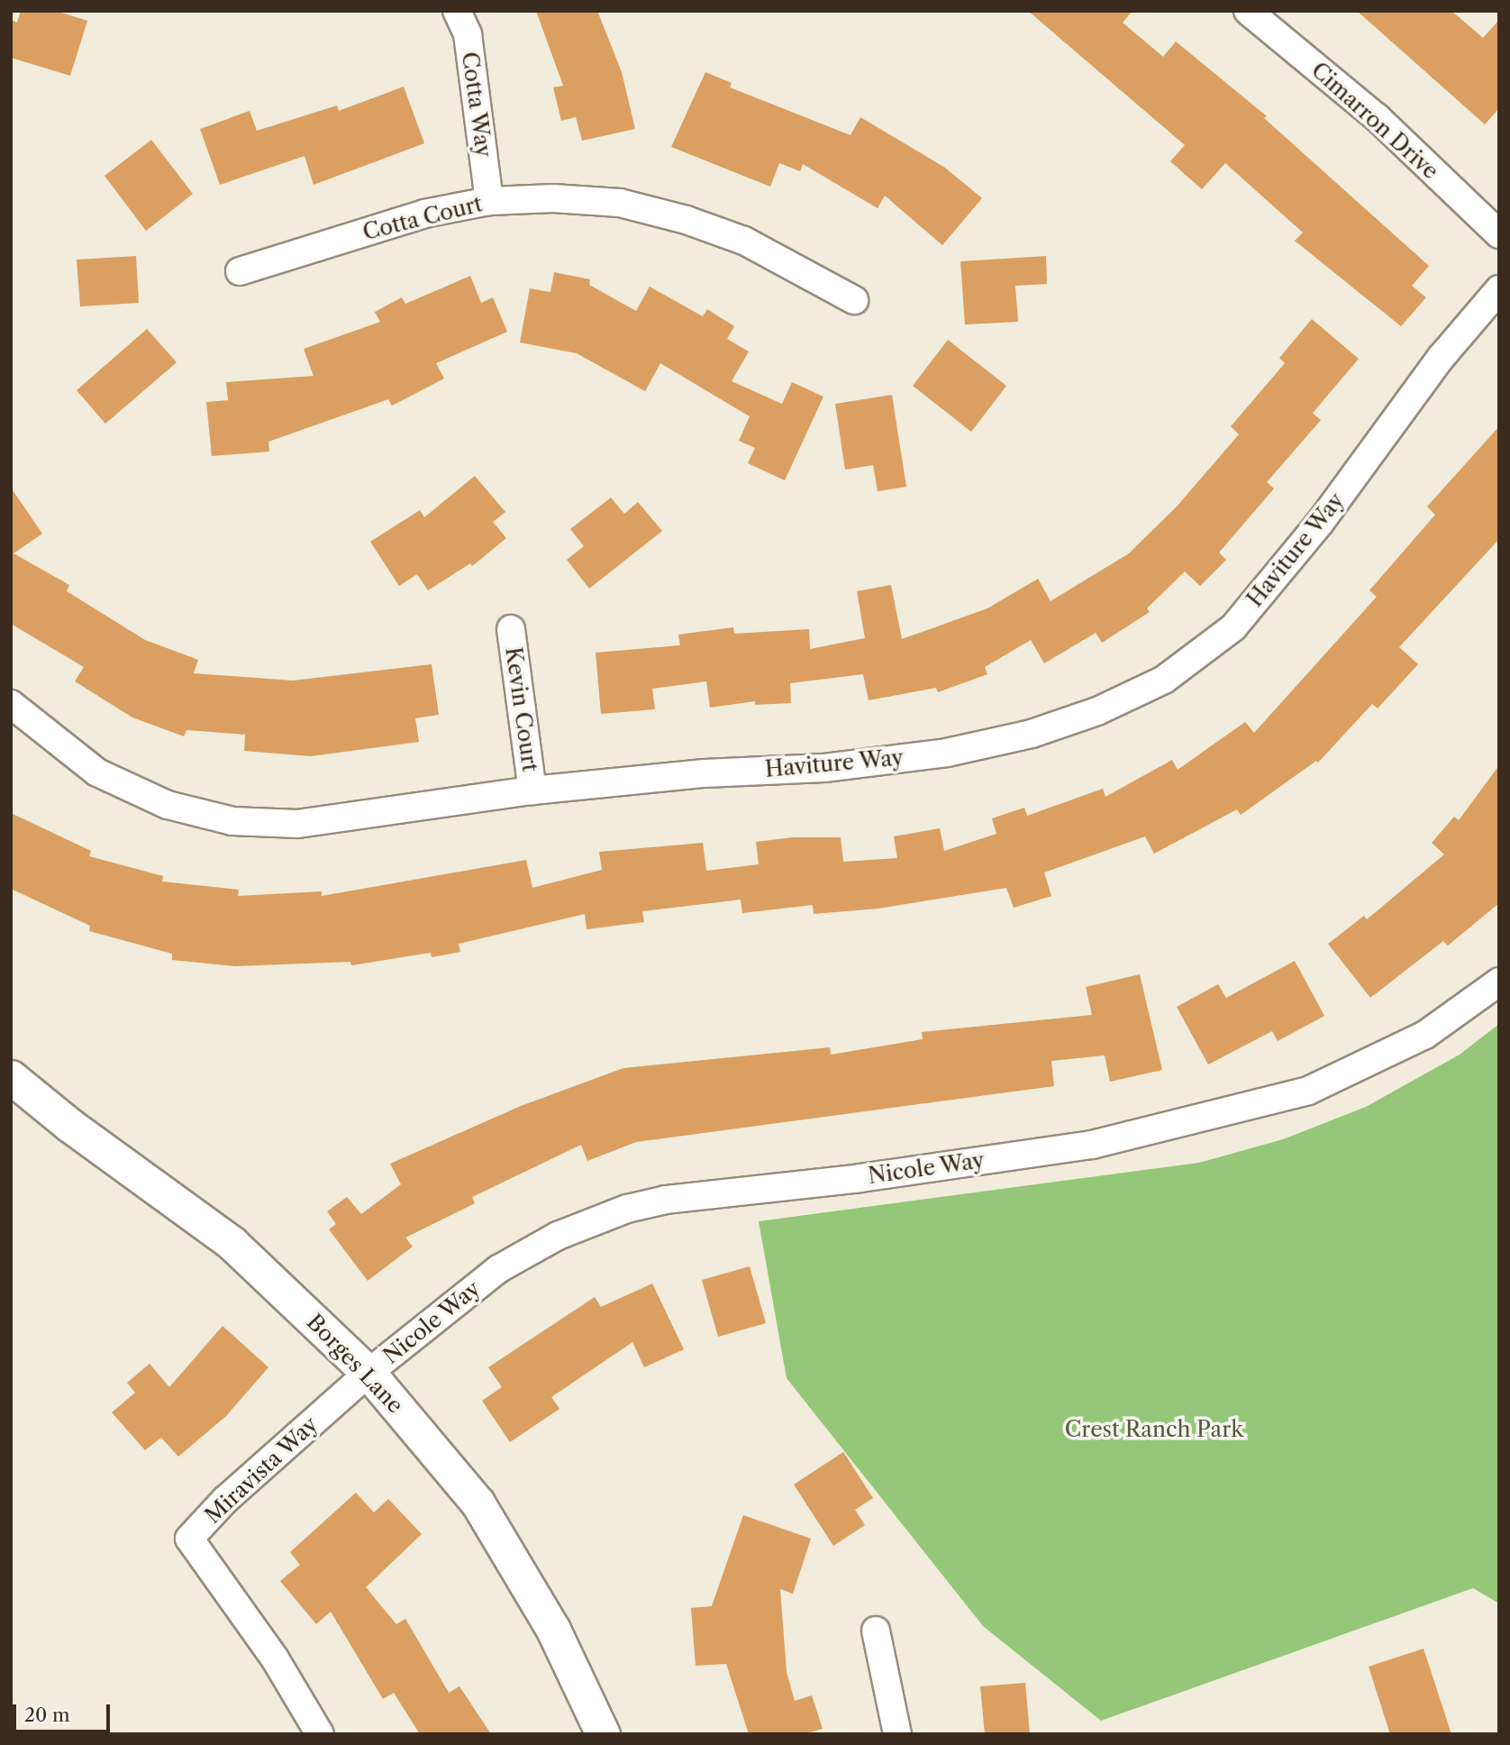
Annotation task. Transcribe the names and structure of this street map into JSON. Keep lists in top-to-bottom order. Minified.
{"streets":{"street":["Cotta Way","Cimarron Drive","Cotta Court","Haviture Way","Kevin Court","Nicole Way","Borges Lane","Miravista Way"]},"crossings":[["Cotta Way","Cotta Court"],["Haviture Way","Kevin Court"],["Nicole Way","Borges Lane"],["Nicole Way","Miravista Way"],["Borges Lane","Miravista Way"]],"parks":["Crest Ranch Park"],"scale_bar":"20 m"}
